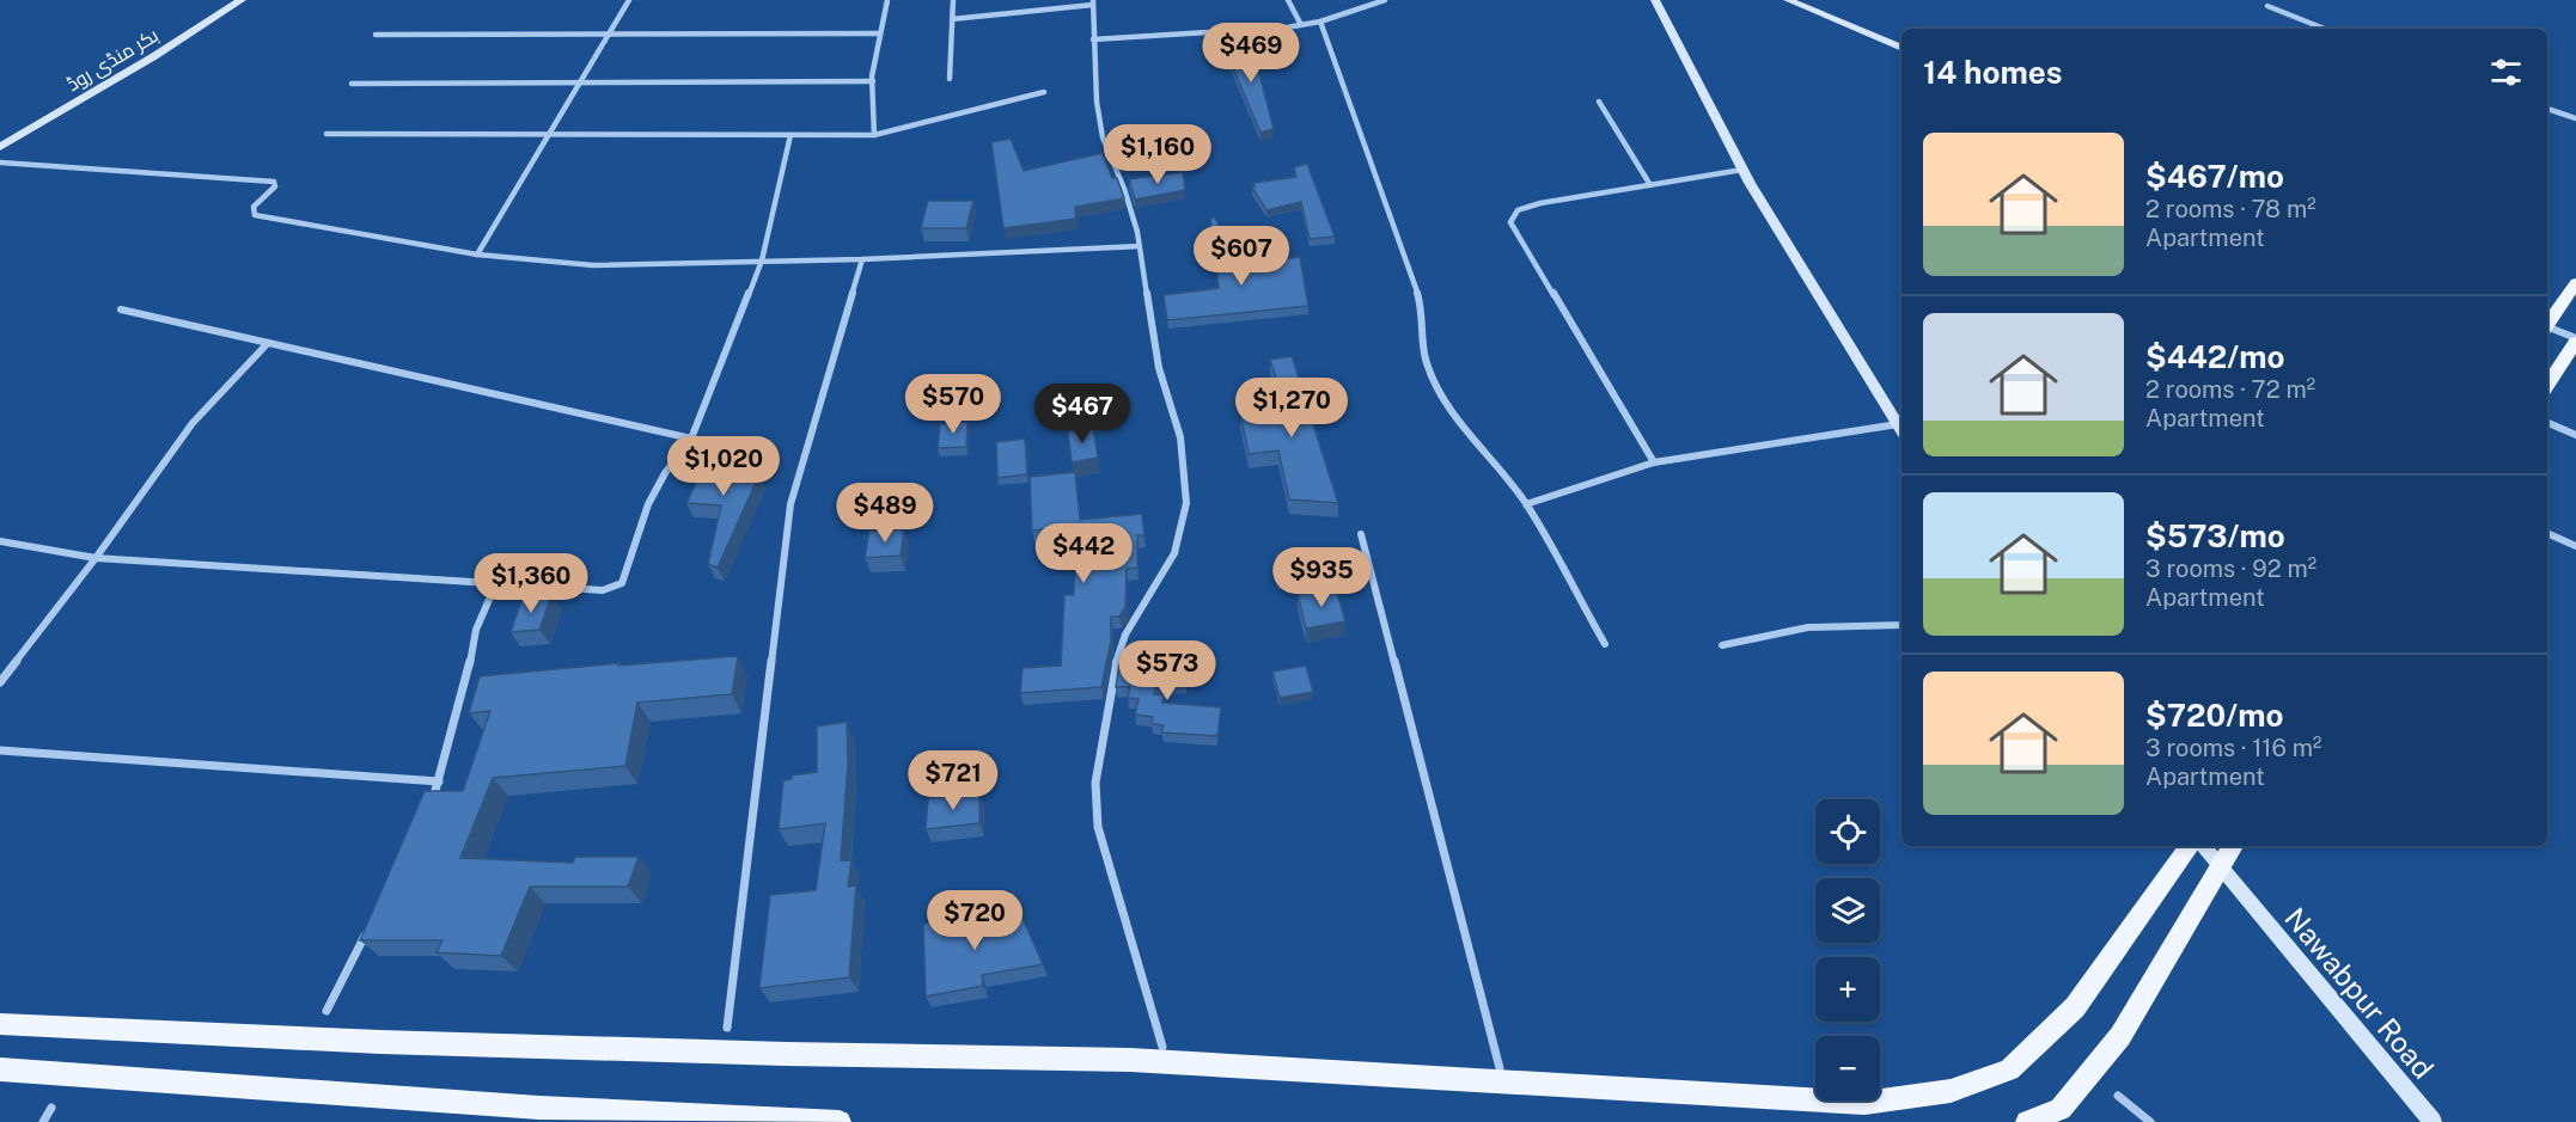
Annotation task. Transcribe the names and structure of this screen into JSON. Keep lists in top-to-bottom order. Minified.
{"streets":{"street":["بکر منڈی روڈ","Nawabpur Road"]},"page":{"price":["$469","$1,160","$607","$570","$1,270","$467","$1,020","$489","$442","$935","$1,360","$573","$721","$720"],"heading":"14 homes","list":[{"name":"$467/mo","note":"2 rooms · 78 m² · Apartment"},{"name":"$442/mo","note":"2 rooms · 72 m² · Apartment"},{"name":"$573/mo","note":"3 rooms · 92 m² · Apartment"},{"name":"$720/mo","note":"3 rooms · 116 m² · Apartment"}],"map_buttons":["+","−"]}}
